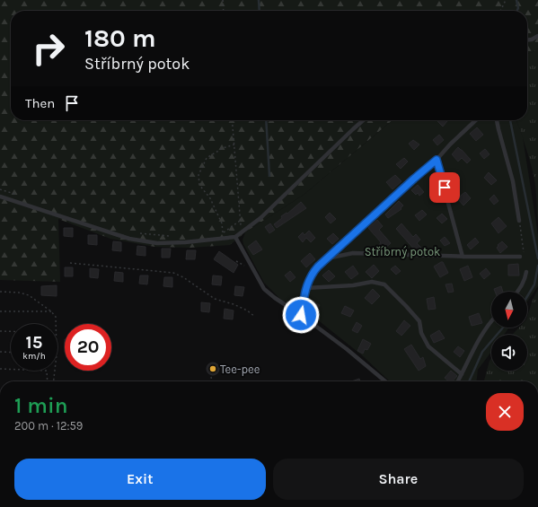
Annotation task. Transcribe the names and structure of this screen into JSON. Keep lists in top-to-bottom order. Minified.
{"parks":["Stříbrný potok"],"places":["Tee-pee"],"north":"bottom","page":{"turn":["180 m","Stříbrný potok"],"then":"Then","speed":"15 km/h","limit":"20","heading":["1 min","200 m · 12:59"],"buttons":["Exit","Share"]}}
